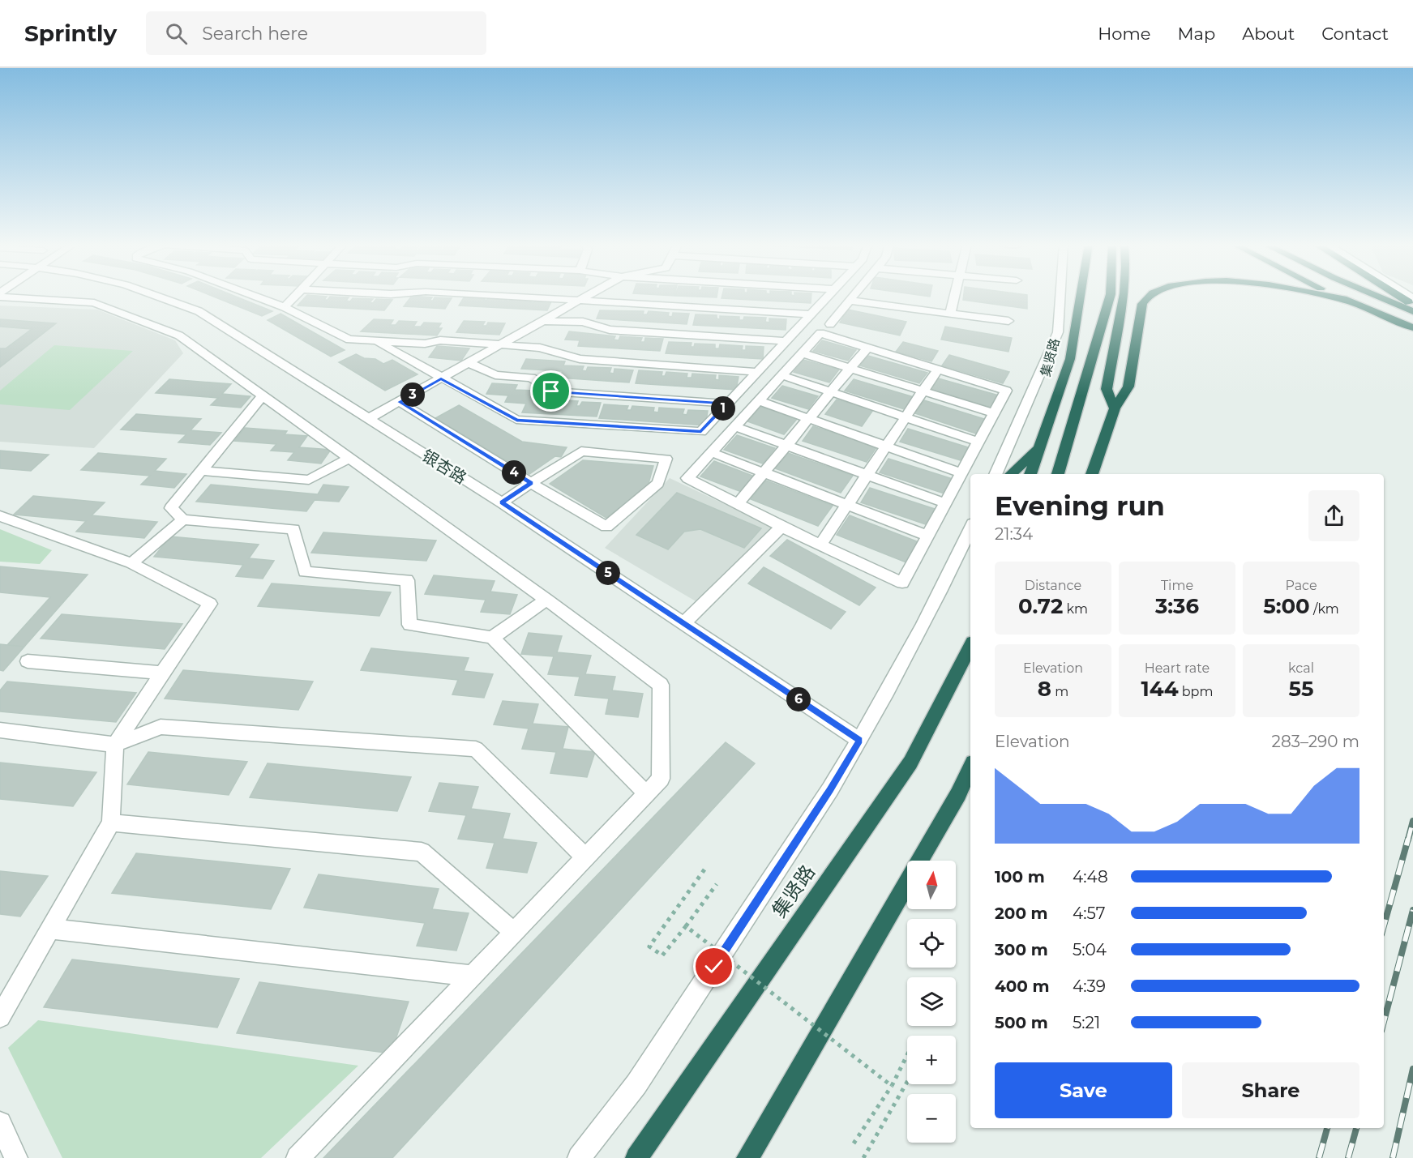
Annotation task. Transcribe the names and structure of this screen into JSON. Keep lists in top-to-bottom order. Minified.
{"streets":{"highway":["集贤路"],"street":["银杏路"]},"north":"top","page":{"header":"Sprintly","search":"Search here","nav":["Home","Map","About","Contact"],"pins":["3","1","4","5","6"],"heading":["Evening run","21:34"],"stats":[["Distance","0.72 km"],["Time","3:36"],["Pace","5:00 /km"],["Elevation","8 m"],["Heart rate","144 bpm"],["kcal","55"]],"chart":["Elevation","283–290 m"],"list":[{"name":"100 m","note":"4:48"},{"name":"200 m","note":"4:57"},{"name":"300 m","note":"5:04"},{"name":"400 m","note":"4:39"},{"name":"500 m","note":"5:21"}],"map_buttons":["+","−"],"buttons":["Save","Share"]}}
